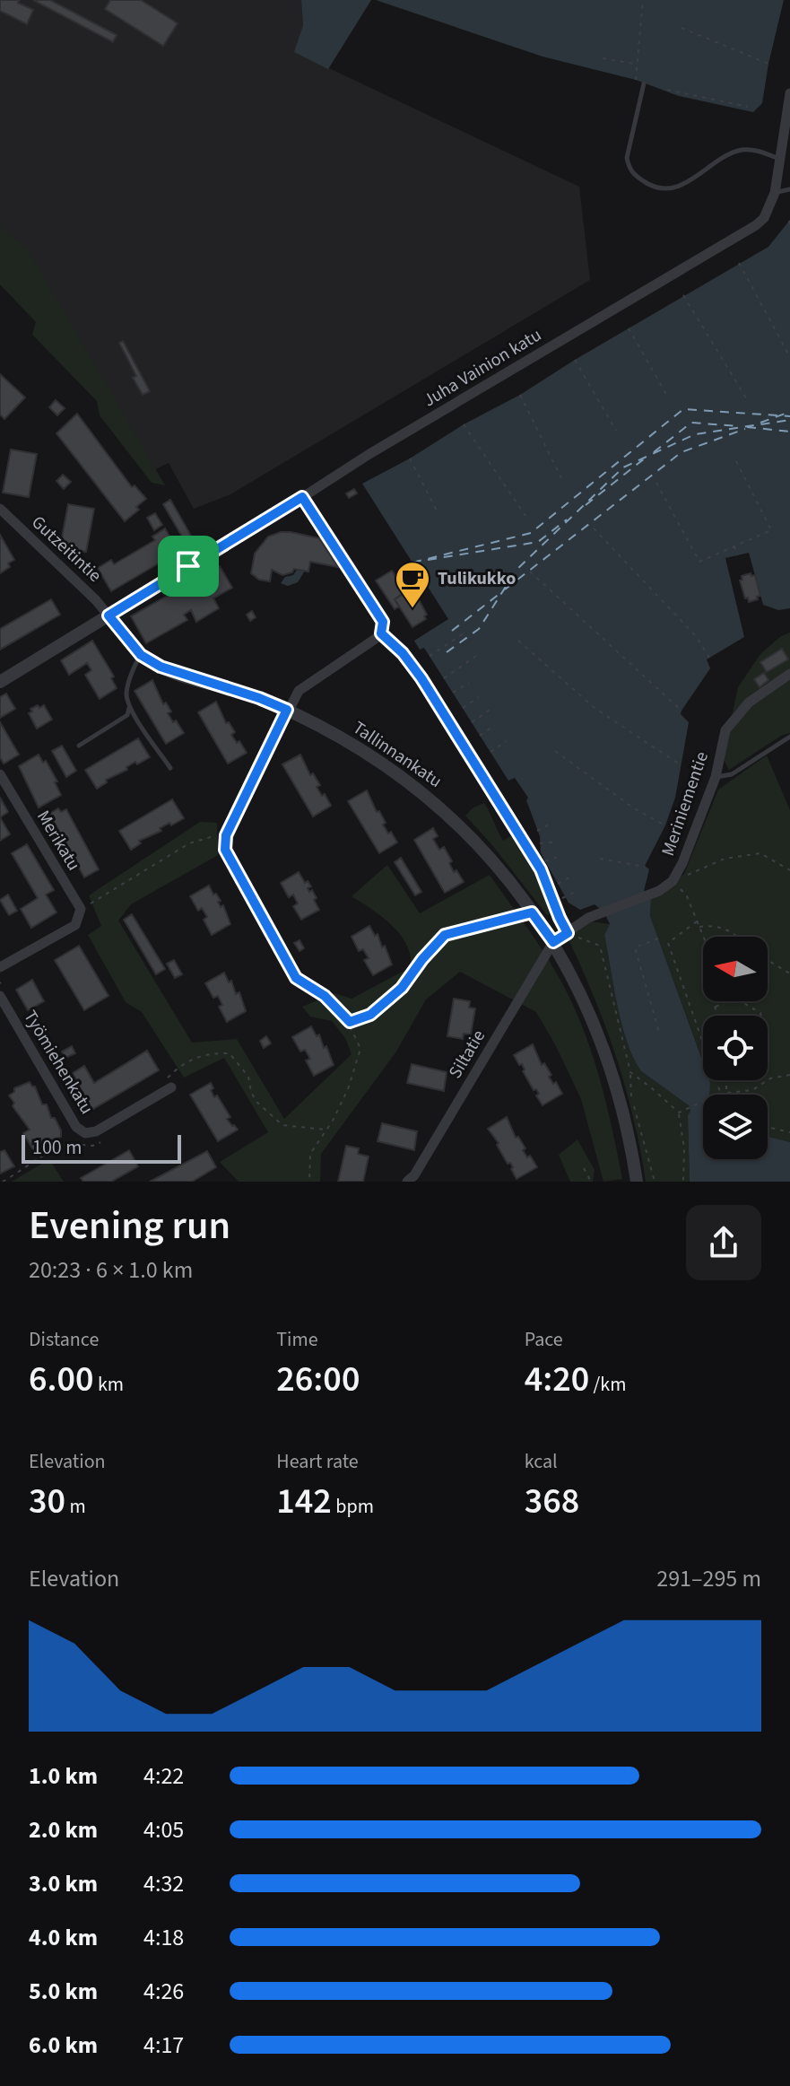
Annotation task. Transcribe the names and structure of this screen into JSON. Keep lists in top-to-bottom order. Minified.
{"streets":{"street":["Juha Vainion katu","Gutzeitintie","Tallinnankatu","Meriniementie","Merikatu","Siltatie","Työmiehenkatu"]},"crossings":[["Juha Vainion katu","Gutzeitintie"],["Juha Vainion katu","Tallinnankatu"],["Gutzeitintie","Tallinnankatu"],["Tallinnankatu","Meriniementie"],["Tallinnankatu","Siltatie"],["Meriniementie","Siltatie"]],"places":{"cafe":["Tulikukko"]},"scale_bar":"100 m","north":"left","page":{"scale":"100 m","heading":["Evening run","20:23 · 6 × 1.0 km"],"stats":[["Distance","6.00 km"],["Time","26:00"],["Pace","4:20 /km"],["Elevation","30 m"],["Heart rate","142 bpm"],["kcal","368"]],"chart":["Elevation","291–295 m"],"list":[{"name":"1.0 km","note":"4:22"},{"name":"2.0 km","note":"4:05"},{"name":"3.0 km","note":"4:32"},{"name":"4.0 km","note":"4:18"},{"name":"5.0 km","note":"4:26"},{"name":"6.0 km","note":"4:17"}]}}
